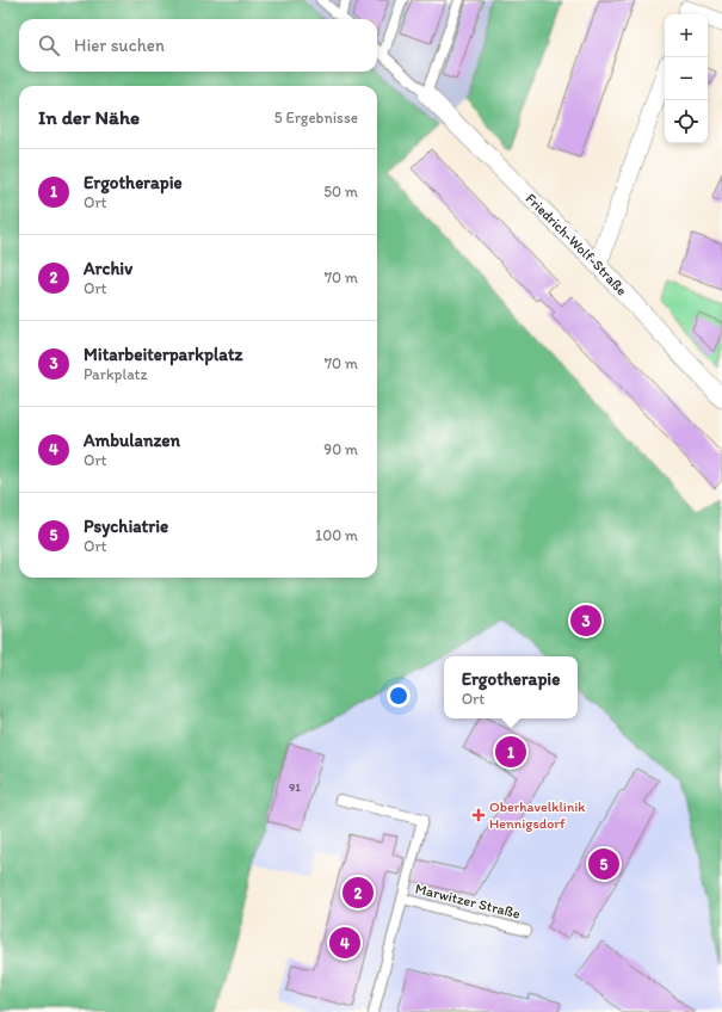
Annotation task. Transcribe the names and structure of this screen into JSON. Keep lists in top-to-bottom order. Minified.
{"streets":{"street":["Friedrich-Wolf-Straße"],"lane":["Marwitzer Straße"]},"places":{"health":["Oberhavelklinik Hennigsdorf"]},"house_numbers":["91"],"page":{"map_buttons":["+","−"],"search":"Hier suchen","heading":["In der Nähe","5 Ergebnisse"],"list":[{"mark":"1","name":"Ergotherapie","note":"Ort","value":"50 m"},{"mark":"2","name":"Archiv","note":"Ort","value":"70 m"},{"mark":"3","name":"Mitarbeiterparkplatz","note":"Parkplatz","value":"70 m"},{"mark":"4","name":"Ambulanzen","note":"Ort","value":"90 m"},{"mark":"5","name":"Psychiatrie","note":"Ort","value":"100 m"}],"pins":["3","1","5","2","4"],"popup":["Ergotherapie","Ort"]}}
